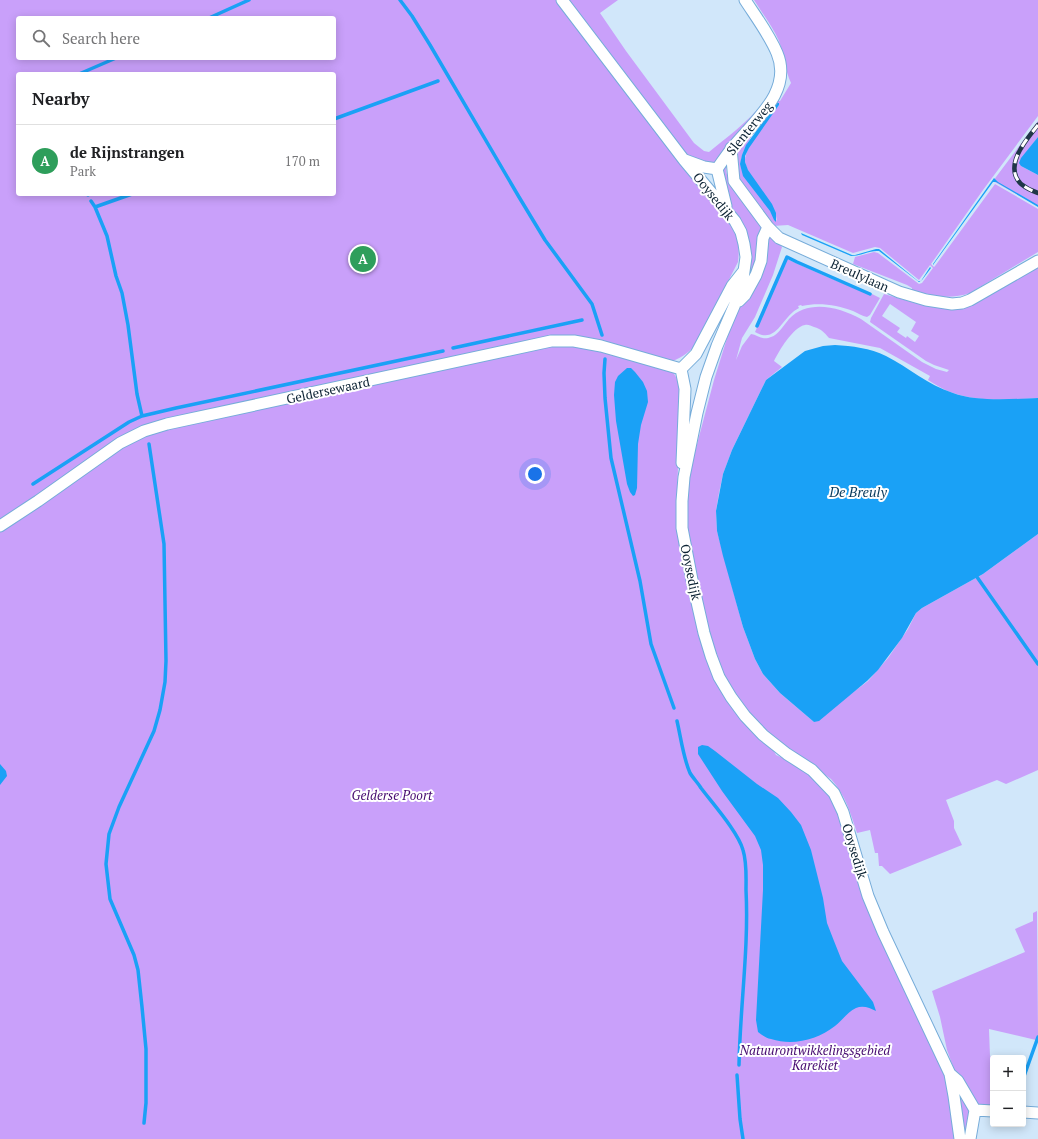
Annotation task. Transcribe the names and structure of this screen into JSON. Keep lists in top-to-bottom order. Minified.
{"streets":{"street":["Slenterweg","Ooysedijk","Breulylaan","Geldersewaard"]},"crossings":[["Slenterweg","Breulylaan"]],"water":["De Breuly"],"parks":["Gelderse Poort","Natuurontwikkelingsgebied Karekiet"],"page":{"search":"Search here","heading":"Nearby","list":[{"mark":"A","name":"de Rijnstrangen","note":"Park","value":"170 m"}],"pins":"A","map_buttons":["+","−"]}}
